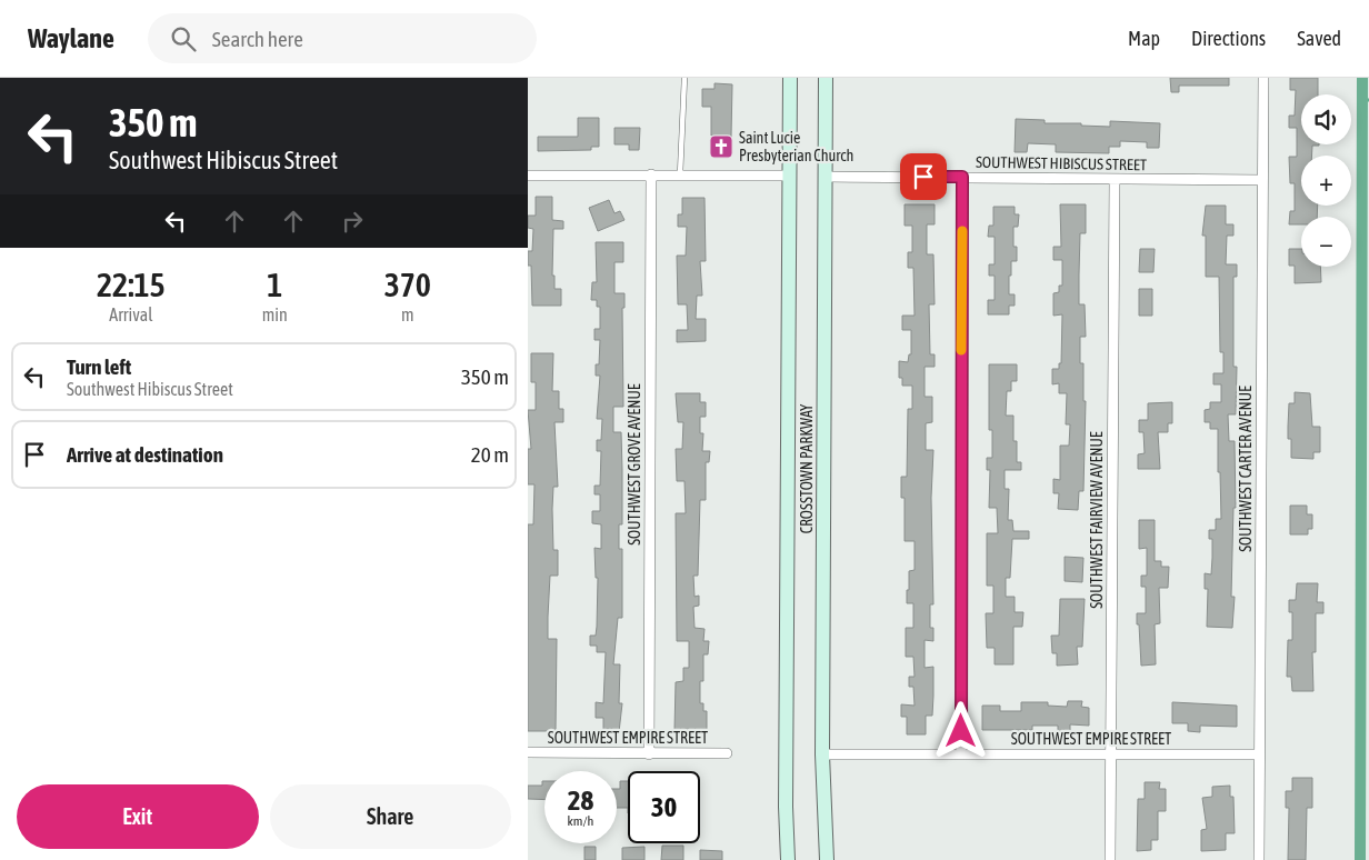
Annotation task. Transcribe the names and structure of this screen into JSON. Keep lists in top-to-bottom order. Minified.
{"streets":{"main road":["CROSSTOWN PARKWAY"],"street":["SOUTHWEST HIBISCUS STREET","SOUTHWEST GROVE AVENUE","SOUTHWEST CARTER AVENUE","SOUTHWEST FAIRVIEW AVENUE","SOUTHWEST EMPIRE STREET"]},"crossings":[["SOUTHWEST HIBISCUS STREET","CROSSTOWN PARKWAY"],["SOUTHWEST HIBISCUS STREET","SOUTHWEST CARTER AVENUE"],["SOUTHWEST HIBISCUS STREET","SOUTHWEST FAIRVIEW AVENUE"],["SOUTHWEST GROVE AVENUE","SOUTHWEST EMPIRE STREET"],["CROSSTOWN PARKWAY","SOUTHWEST EMPIRE STREET"],["SOUTHWEST CARTER AVENUE","SOUTHWEST EMPIRE STREET"],["SOUTHWEST FAIRVIEW AVENUE","SOUTHWEST EMPIRE STREET"]],"places":{"church":["Saint Lucie Presbyterian Church"]},"page":{"header":"Waylane","search":"Search here","nav":["Map","Directions","Saved"],"turn":["350 m","Southwest Hibiscus Street"],"map_buttons":["+","−"],"eta":["22:15","Arrival","1","min","370","m"],"list":[{"name":"Turn left","note":"Southwest Hibiscus Street","value":"350 m"},{"name":"Arrive at destination","value":"20 m"}],"speed":"28 km/h","limit":"30","buttons":["Exit","Share"]}}
